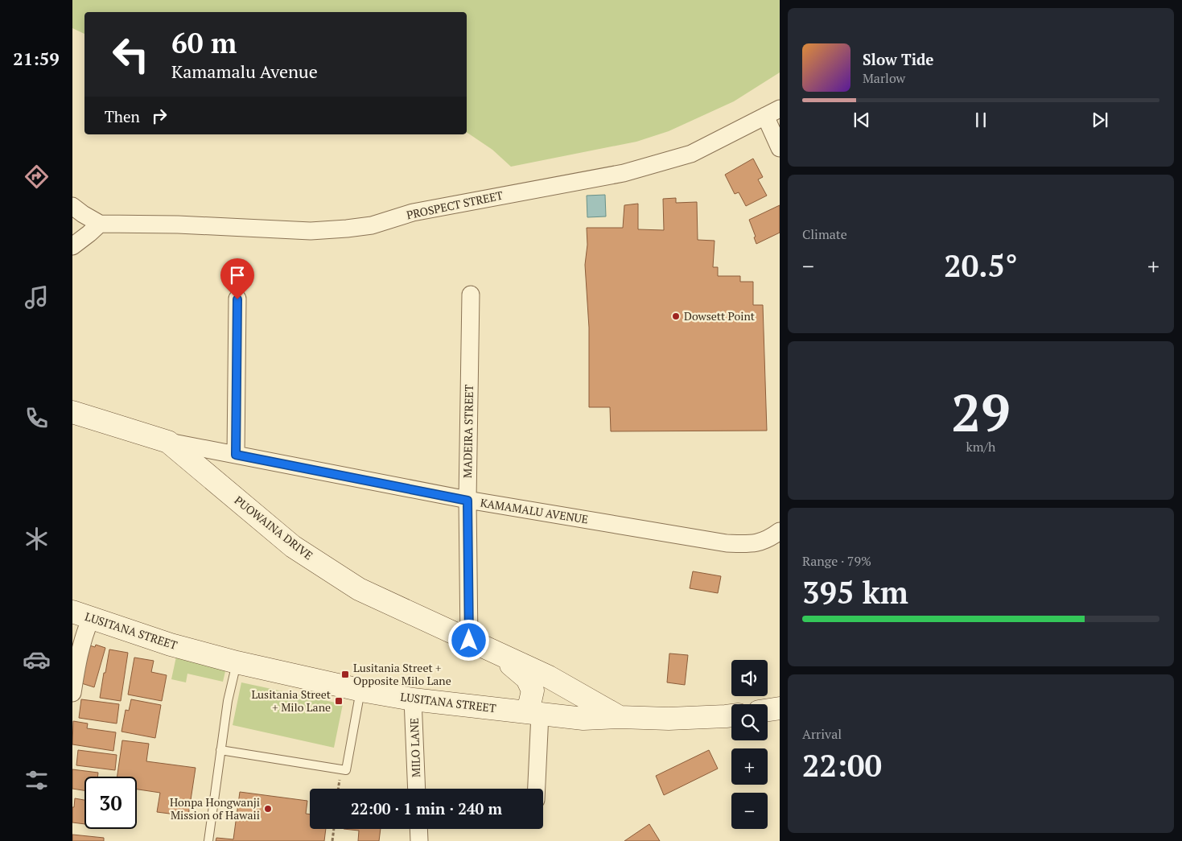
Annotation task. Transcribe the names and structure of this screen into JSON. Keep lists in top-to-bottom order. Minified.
{"streets":{"main road":["PUOWAINA DRIVE","LUSITANA STREET"],"street":["PROSPECT STREET","MADEIRA STREET","KAMAMALU AVENUE","MILO LANE"]},"crossings":[["MADEIRA STREET","KAMAMALU AVENUE"],["MADEIRA STREET","PUOWAINA DRIVE"],["KAMAMALU AVENUE","PUOWAINA DRIVE"],["LUSITANA STREET","MILO LANE"]],"places":{"other":["Dowsett Point","Honpa Hongwanji Mission of Hawaii"],"transit":["Lusitania Street + Opposite Milo Lane","Lusitania Street + Milo Lane"]},"page":{"tabs":"21:59","turn":["60 m","Kamamalu Avenue"],"song":["Slow Tide","Marlow"],"then":"Then","tile":["Climate",["29","km/h"],["Range · 79%","395 km"],["Arrival","22:00"]],"heat":["−","20.5°","+"],"map_buttons":["+","−"],"limit":"30","trip":"22:00 · 1 min · 240 m"}}
